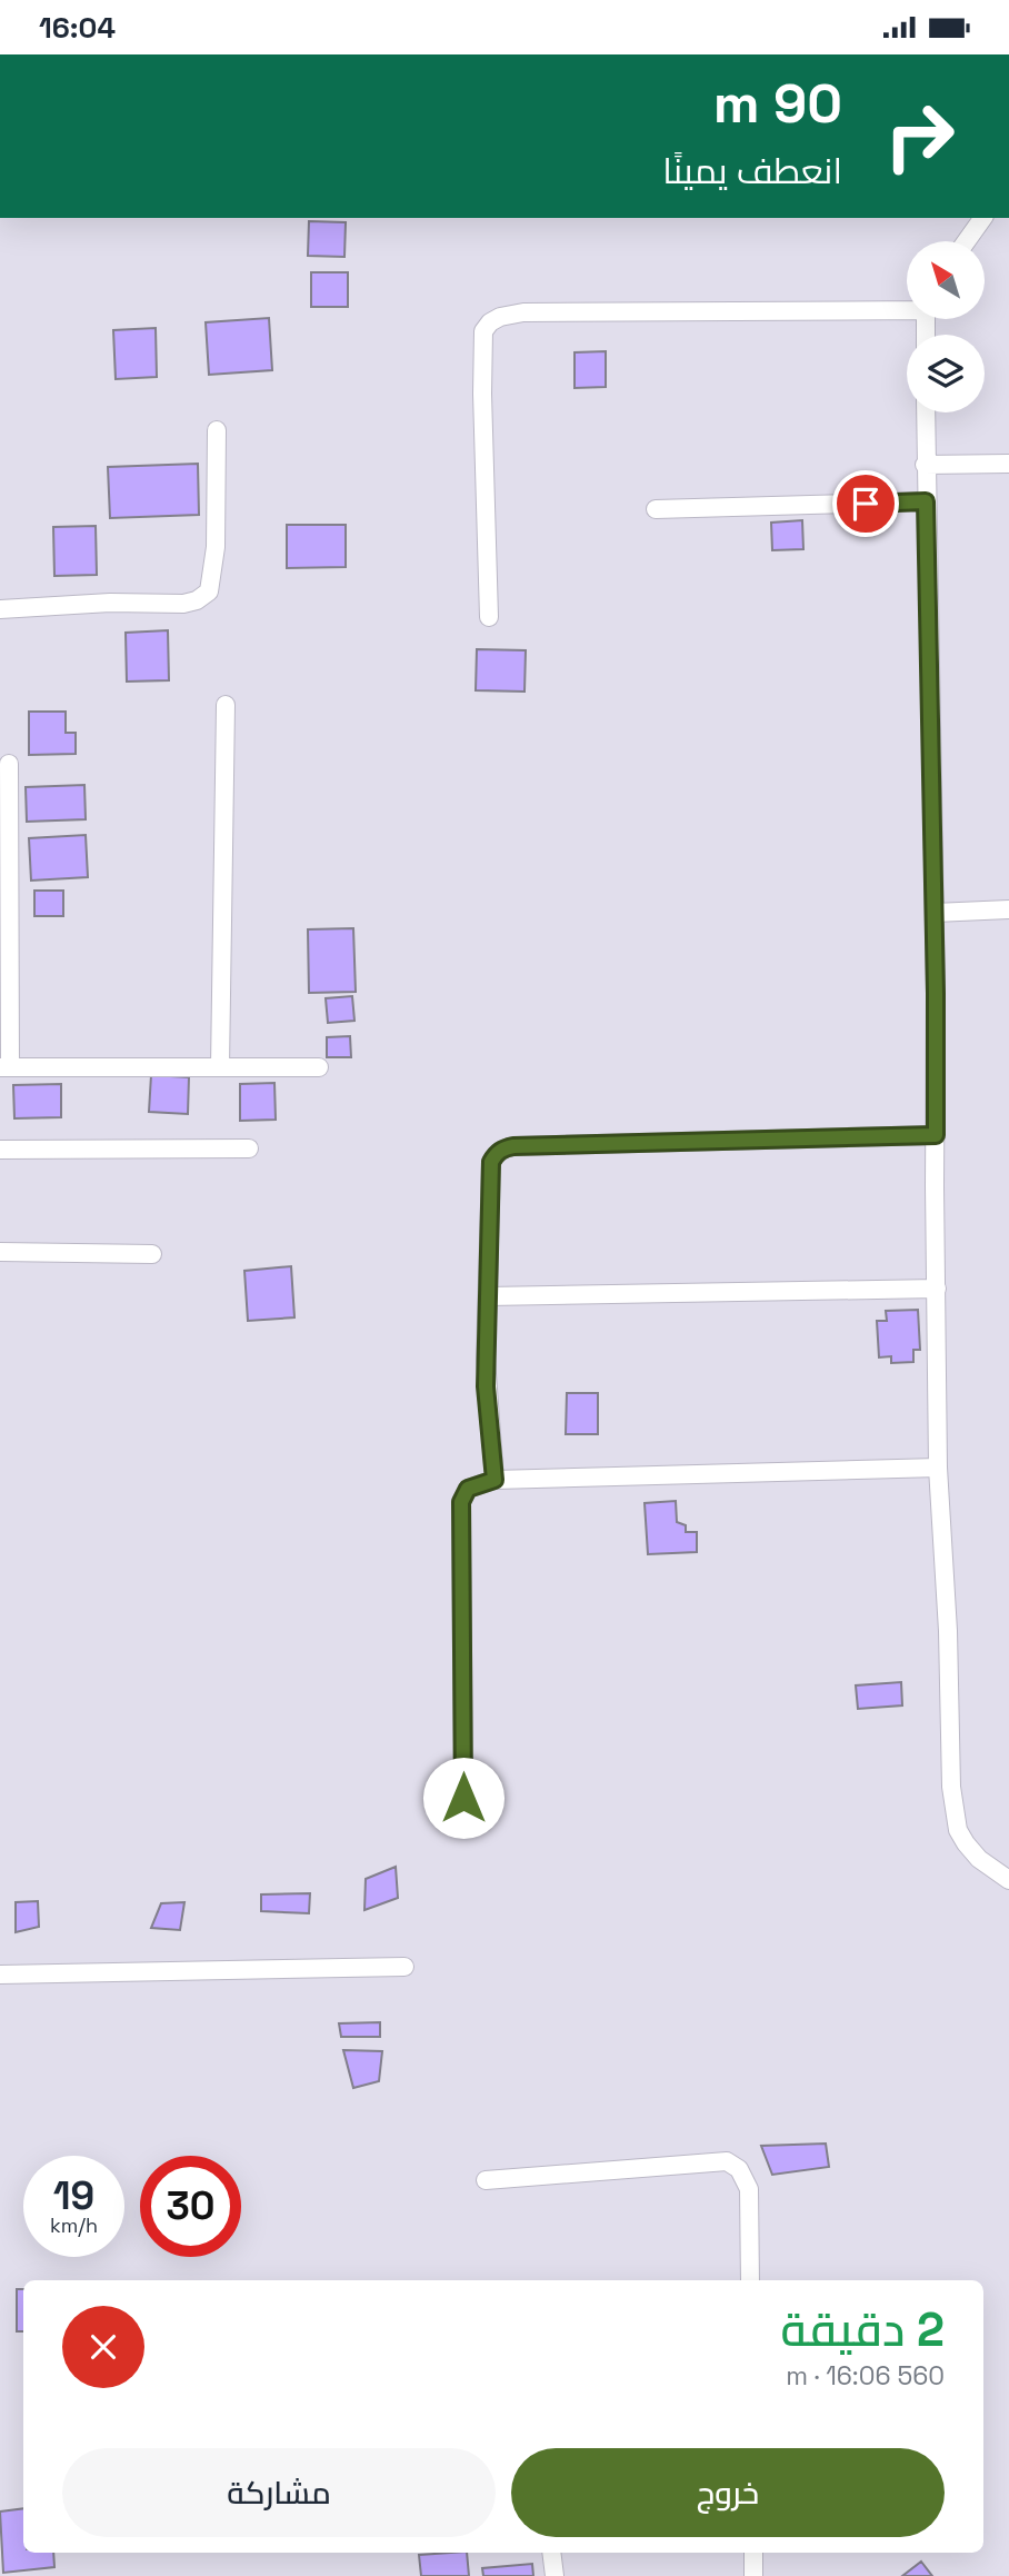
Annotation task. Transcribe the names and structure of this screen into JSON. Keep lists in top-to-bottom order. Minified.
{"north":"top left","page":{"status":"16:04","turn":["90 m","انعطف يمينًا"],"speed":"19 km/h","limit":"30","heading":["2 دقيقة","560 m · 16:06"],"buttons":["خروج","مشاركة"]}}
